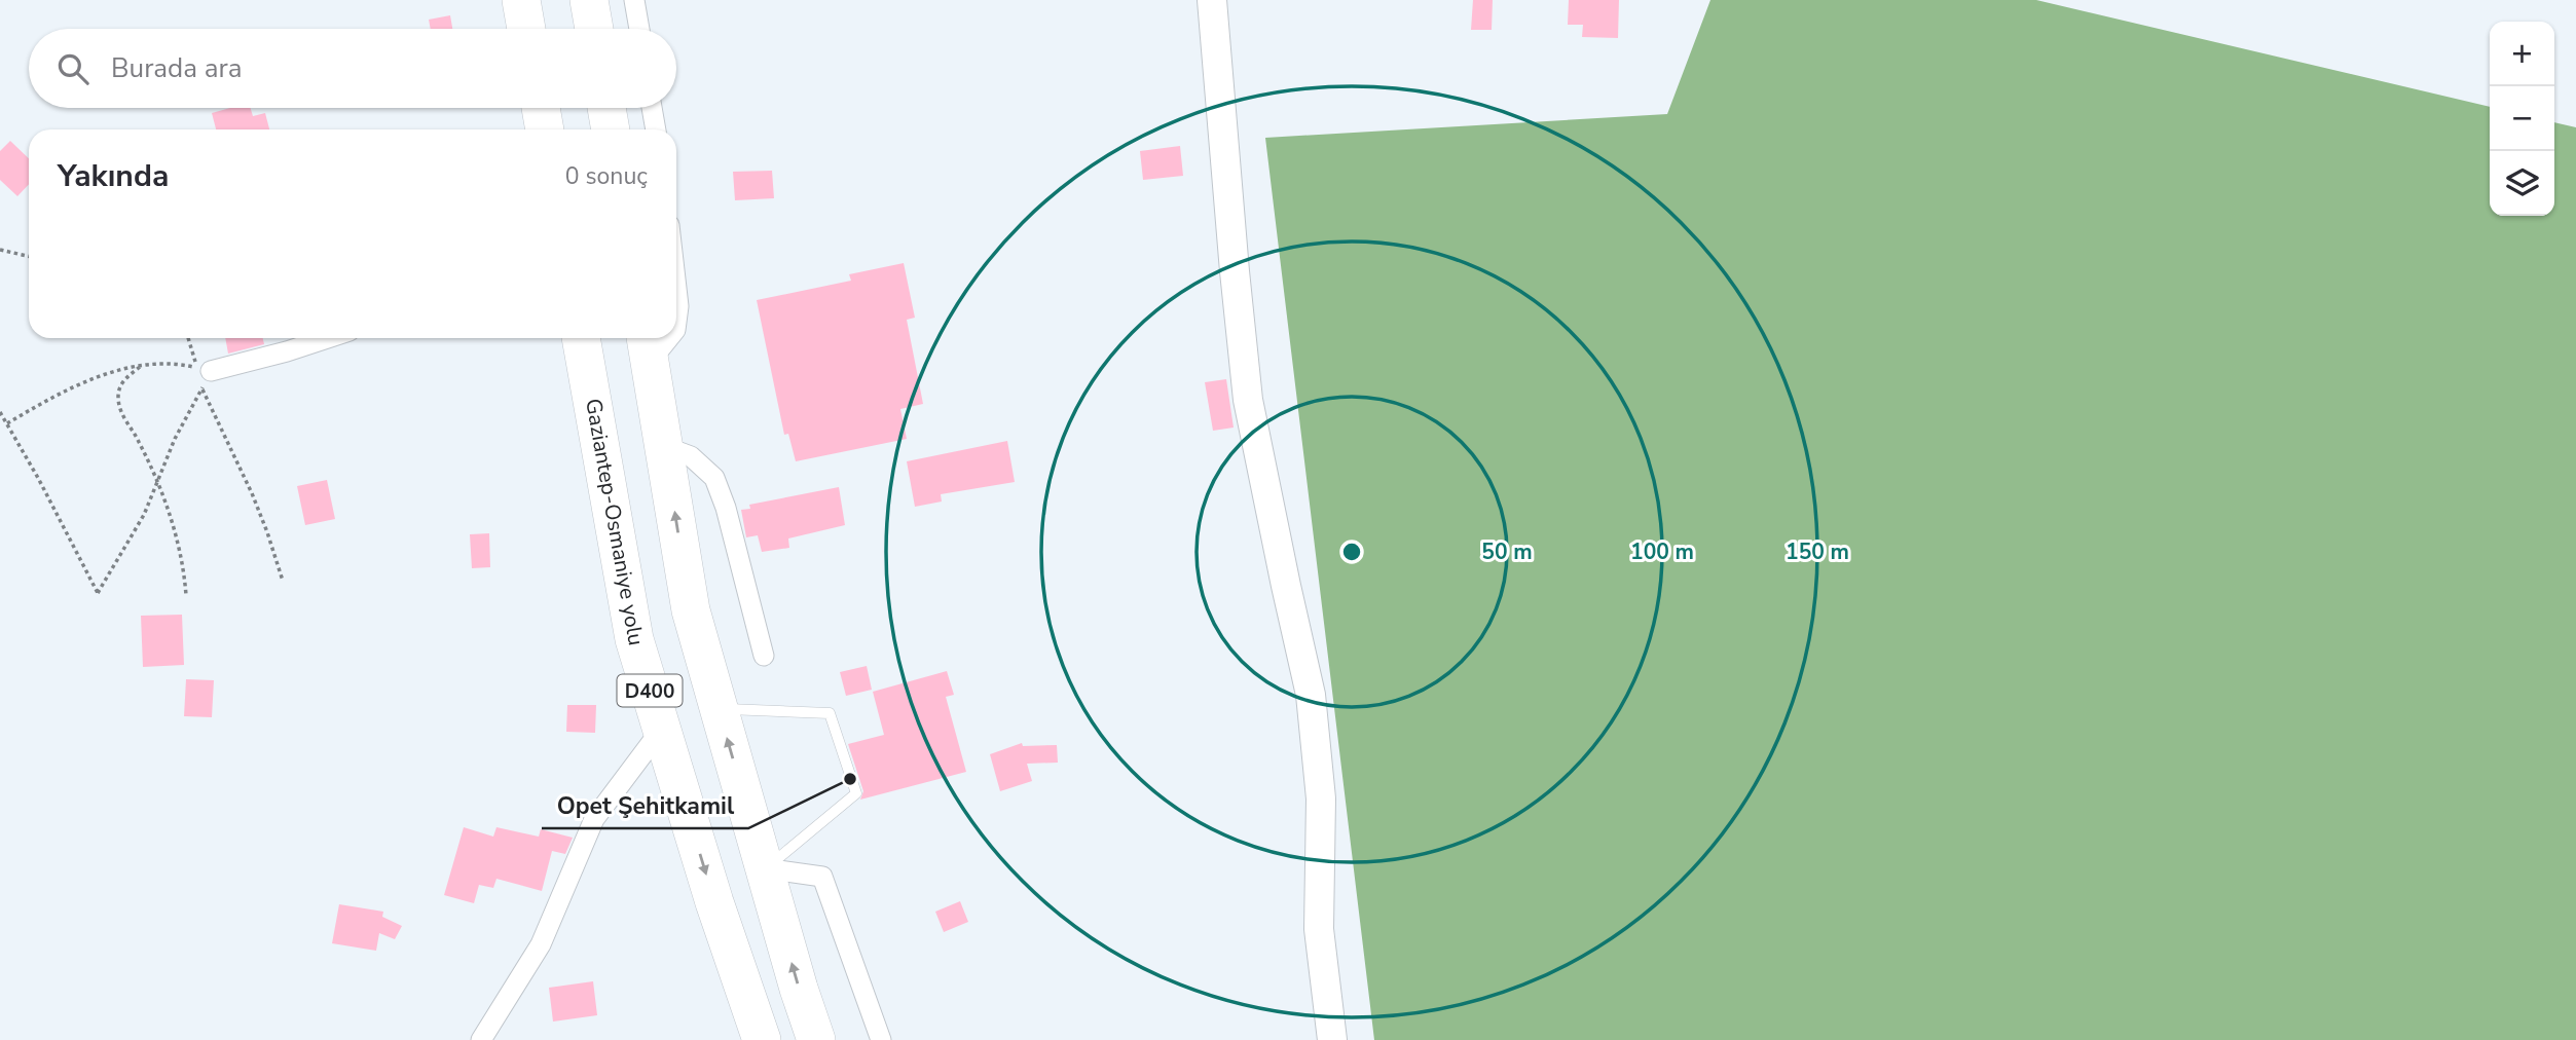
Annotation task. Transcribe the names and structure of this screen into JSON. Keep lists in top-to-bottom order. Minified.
{"streets":{"highway":["Gaziantep-Osmaniye yolu","D400"]},"places":["Opet Şehitkamil"],"page":{"map_buttons":["+","−"],"search":"Burada ara","heading":["Yakında","0 sonuç"]},"rings":["50 m","100 m","150 m"]}
